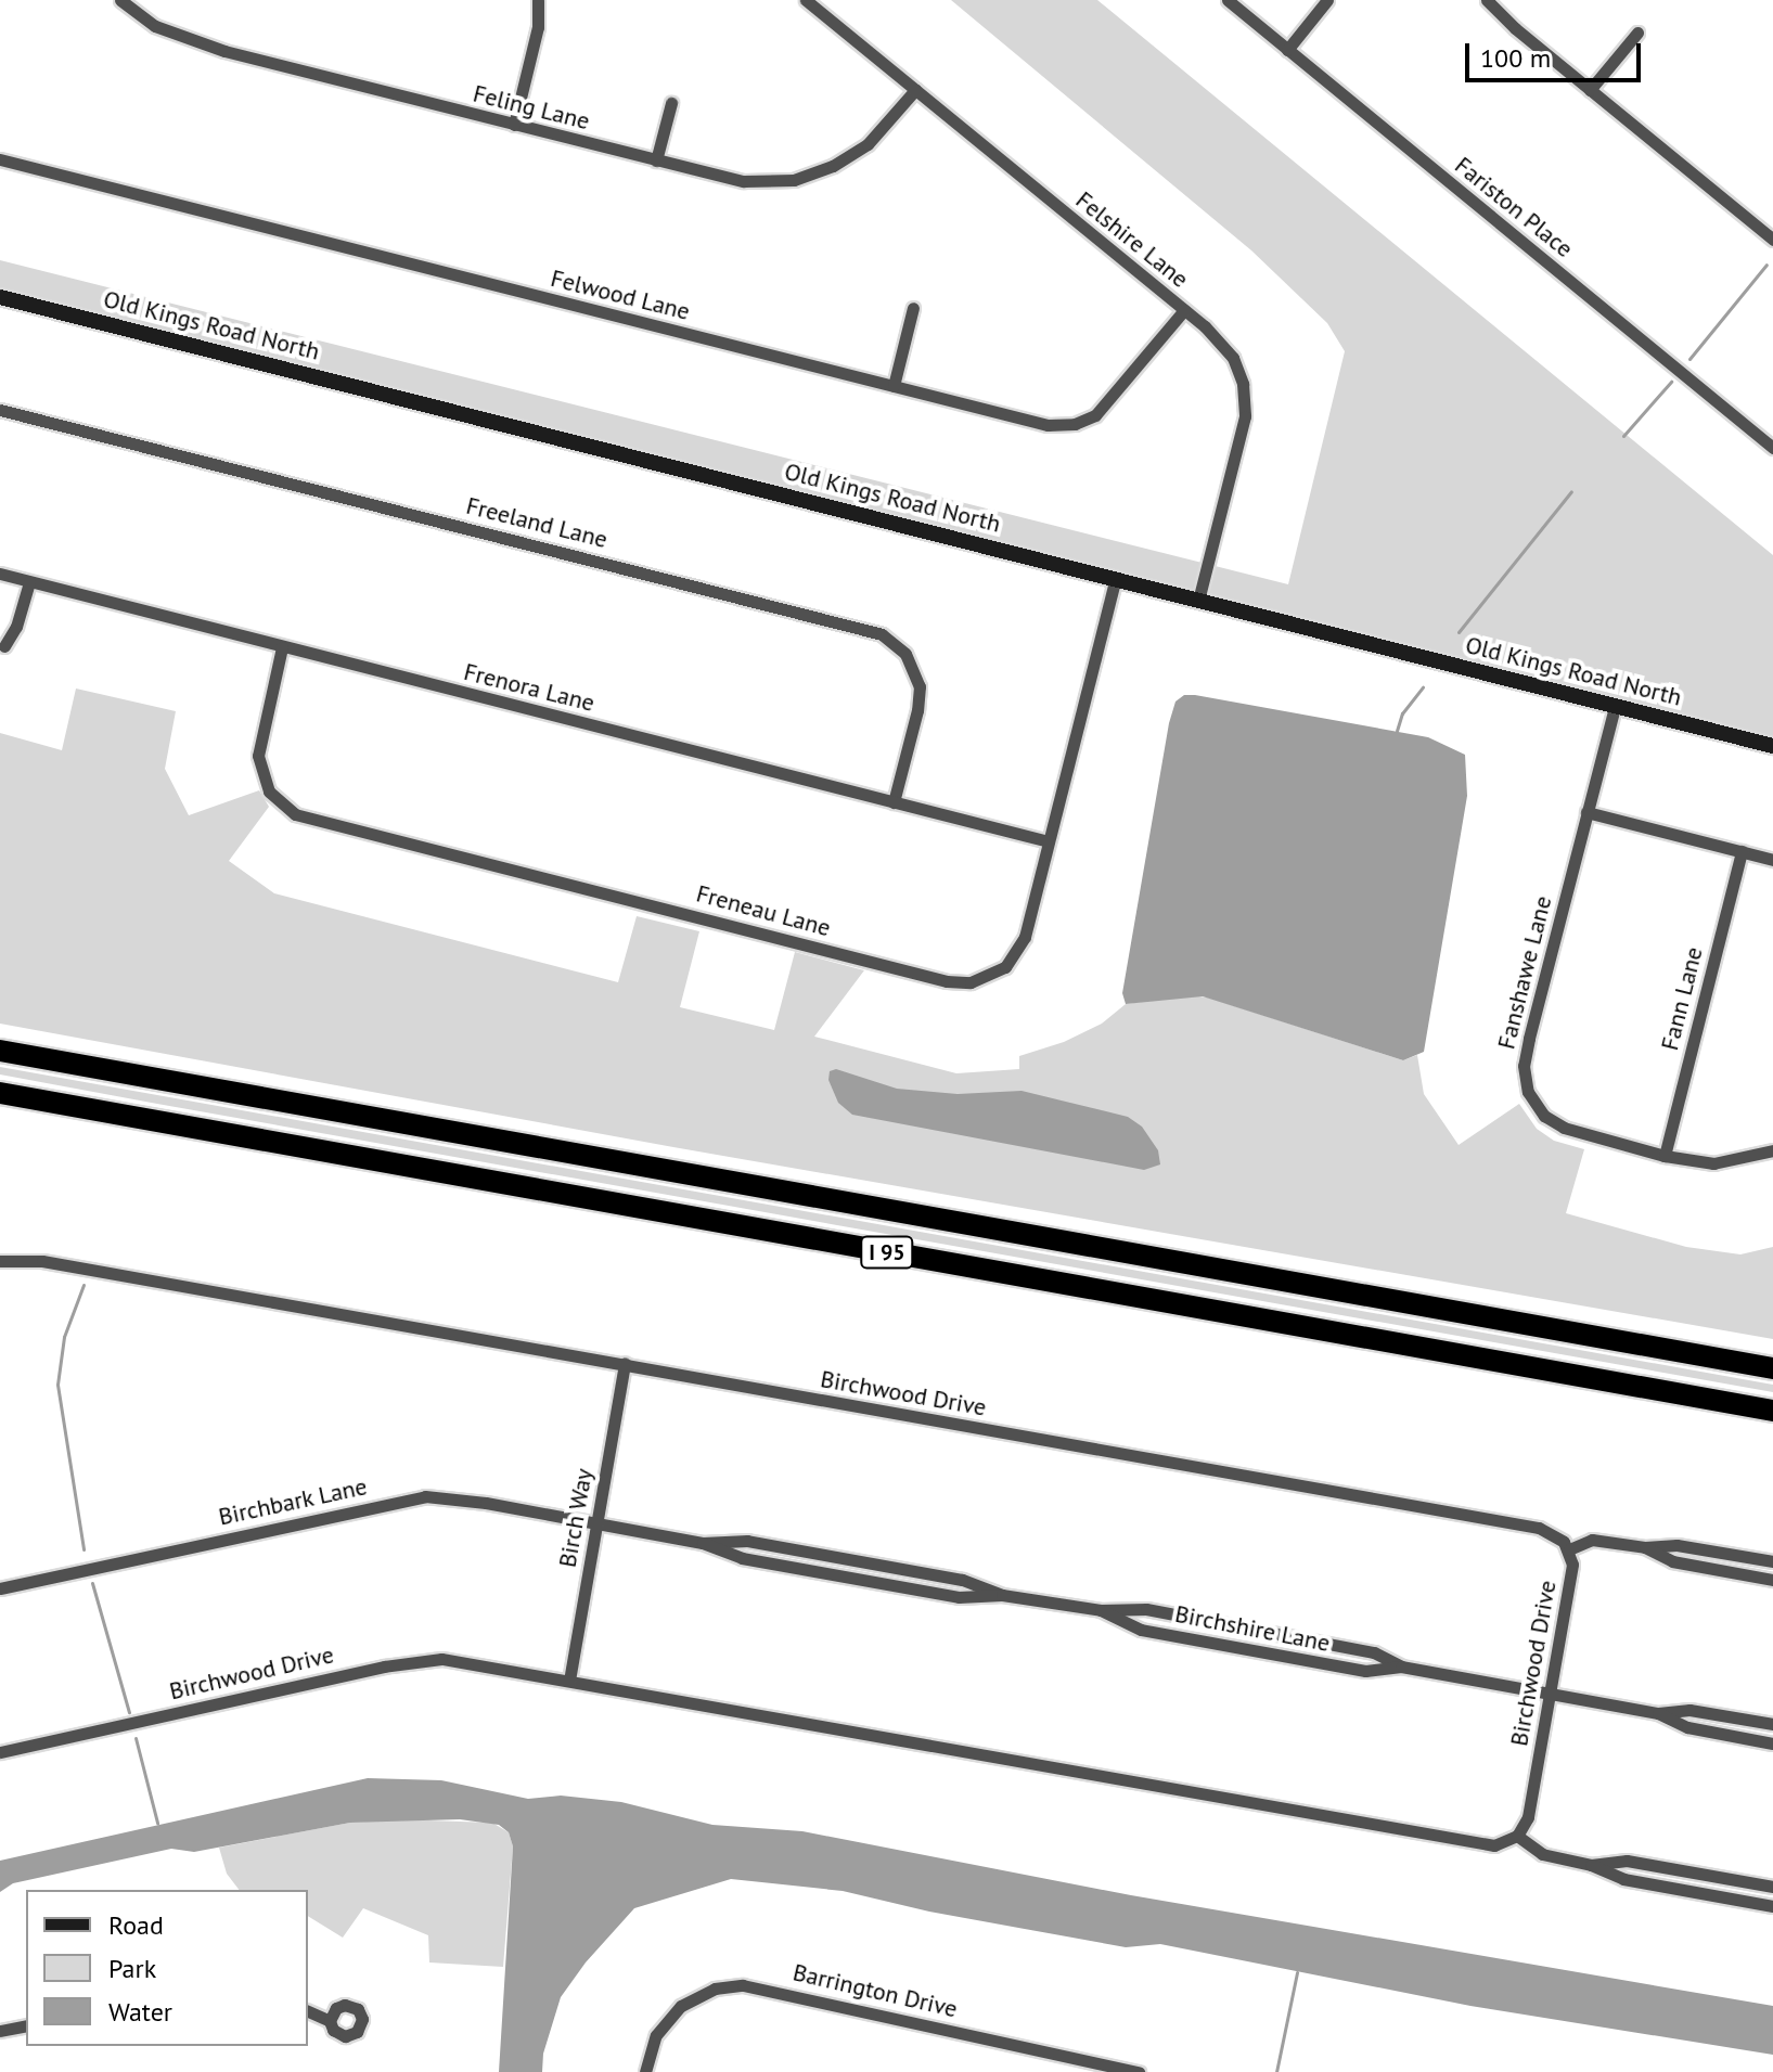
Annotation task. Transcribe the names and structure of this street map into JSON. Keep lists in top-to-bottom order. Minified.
{"streets":{"highway":["I 95"],"street":["Feling Lane","Fariston Place","Felshire Lane","Felwood Lane","Old Kings Road North","Freeland Lane","Frenora Lane","Freneau Lane","Fanshawe Lane","Fann Lane","Birchwood Drive","Birchbark Lane","Birch Way","Birchshire Lane","Barrington Drive"]},"crossings":[["Feling Lane","Felshire Lane"],["Felshire Lane","Felwood Lane"],["Felshire Lane","Old Kings Road North"],["Old Kings Road North","Freneau Lane"],["Old Kings Road North","Fanshawe Lane"],["Freeland Lane","Frenora Lane"],["Frenora Lane","Freneau Lane"],["Fanshawe Lane","Fann Lane"],["Birchwood Drive","Birch Way"],["Birchwood Drive","Birchshire Lane"],["Birchbark Lane","Birch Way"],["Birchbark Lane","Birchshire Lane"],["Birch Way","Birchshire Lane"]],"legend":["Road","Park","Water"],"scale_bar":"100 m"}
